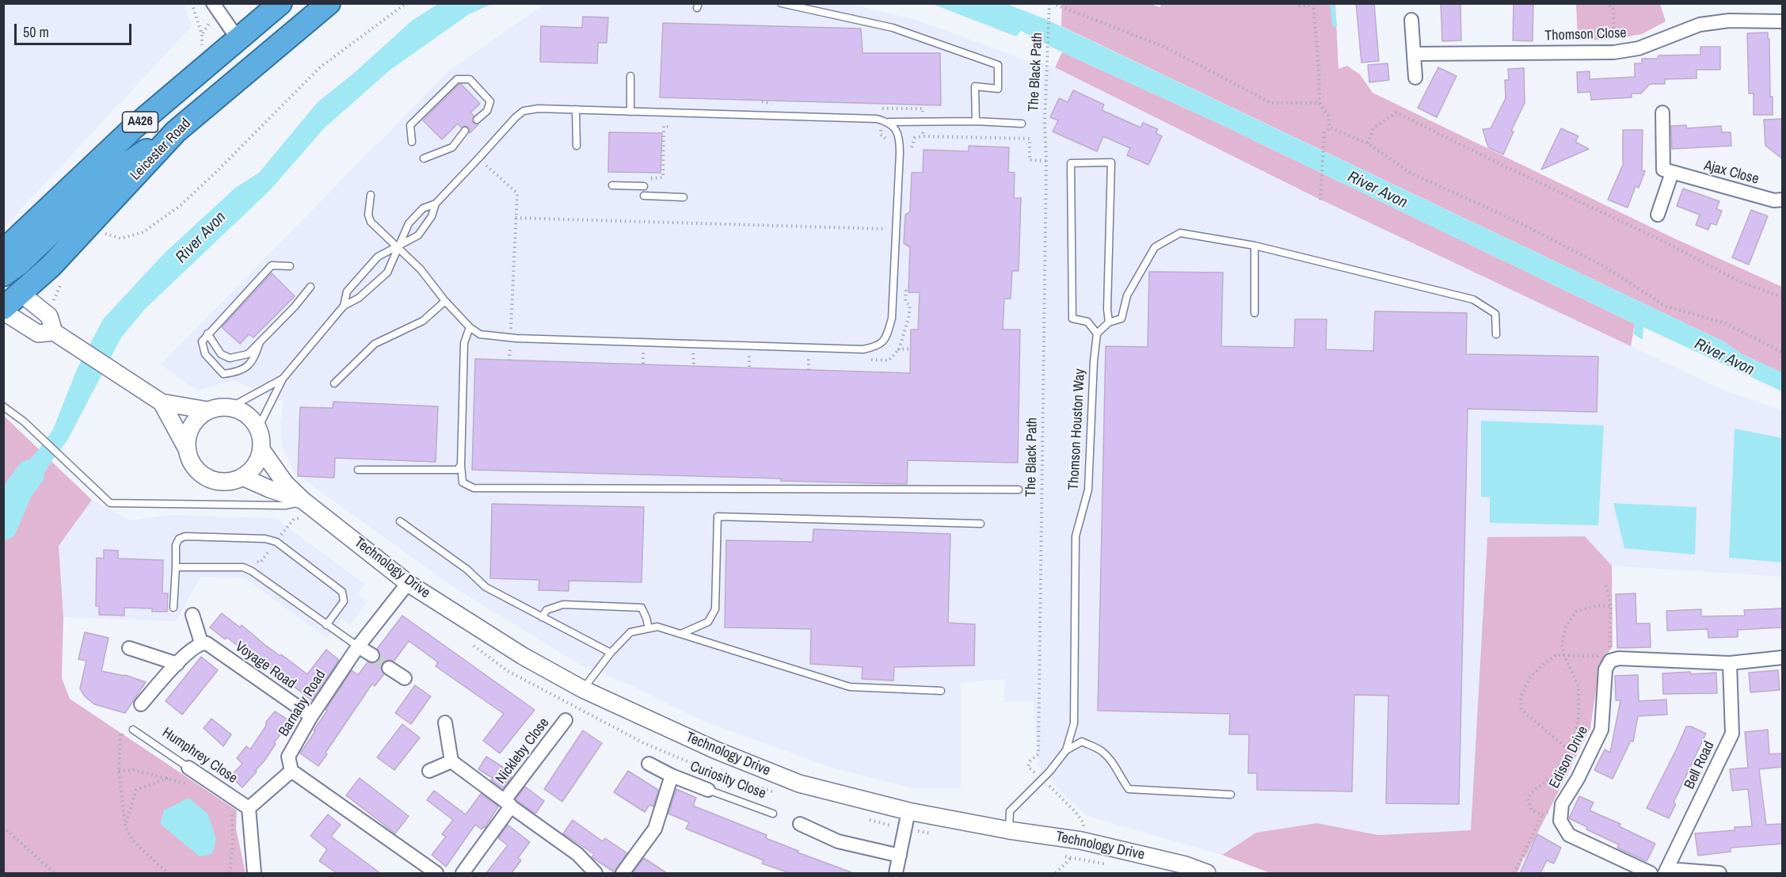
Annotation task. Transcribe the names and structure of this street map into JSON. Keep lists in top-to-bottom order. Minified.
{"streets":{"highway":["A426","Leicester Road"],"street":["Thomson Close","Ajax Close","Technology Drive","Voyage Road","Barnaby Road","Nickleby Close","Humphrey Close","Edison Drive","Bell Road","Curiosity Close"],"lane":["Thomson Houston Way"],"path":["The Black Path"]},"crossings":[["The Black Path","Thomson Houston Way"],["The Black Path","Technology Drive"],["Thomson Houston Way","Technology Drive"],["Technology Drive","Barnaby Road"],["Voyage Road","Barnaby Road"]],"water":["River Avon"],"scale_bar":"50 m"}
